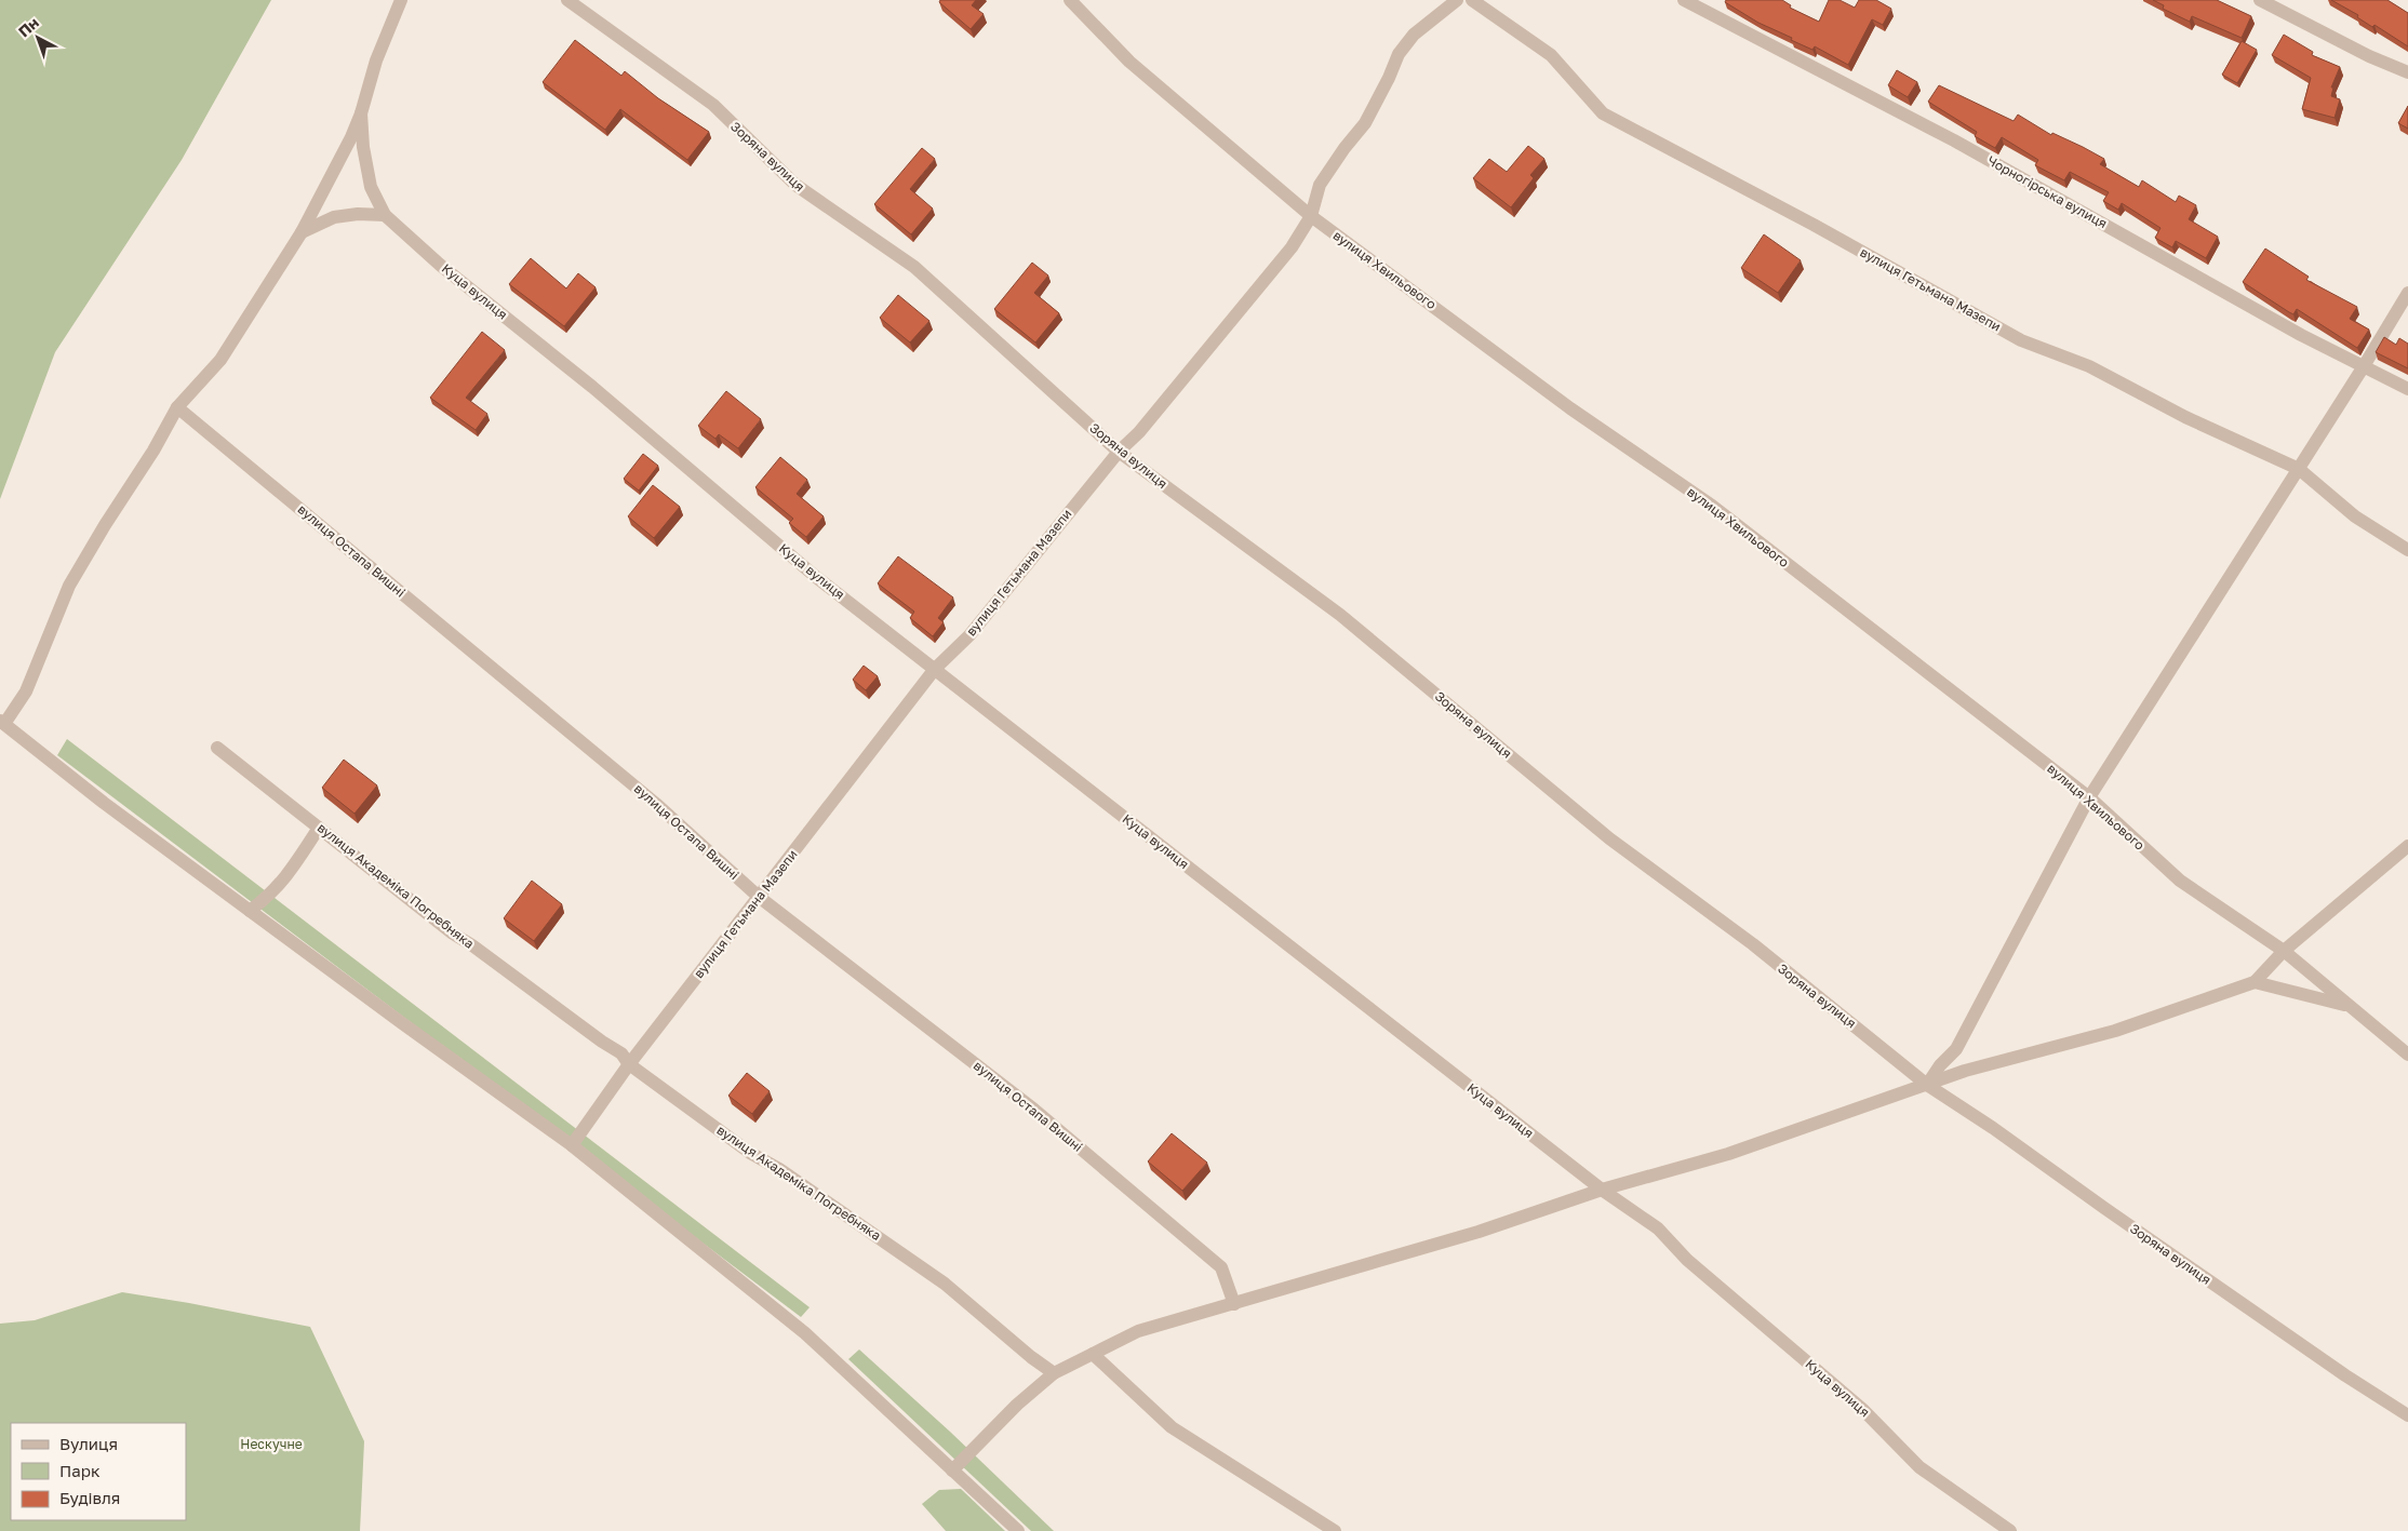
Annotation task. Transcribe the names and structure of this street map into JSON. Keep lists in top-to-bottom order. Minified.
{"streets":{"street":["Зоряна вулиця","Чорногірська вулиця","вулиця Хвильового","вулиця Гетьмана Мазепи","Куца вулиця","вулиця Остапа Вишні","вулиця Академіка Погребняка"]},"crossings":[["Зоряна вулиця","вулиця Гетьмана Мазепи"],["вулиця Хвильового","вулиця Гетьмана Мазепи"],["вулиця Гетьмана Мазепи","Куца вулиця"],["вулиця Гетьмана Мазепи","вулиця Остапа Вишні"],["вулиця Гетьмана Мазепи","вулиця Академіка Погребняка"]],"parks":["Нескучне"],"legend":["Вулиця","Парк","Будівля"],"north":"top left"}
